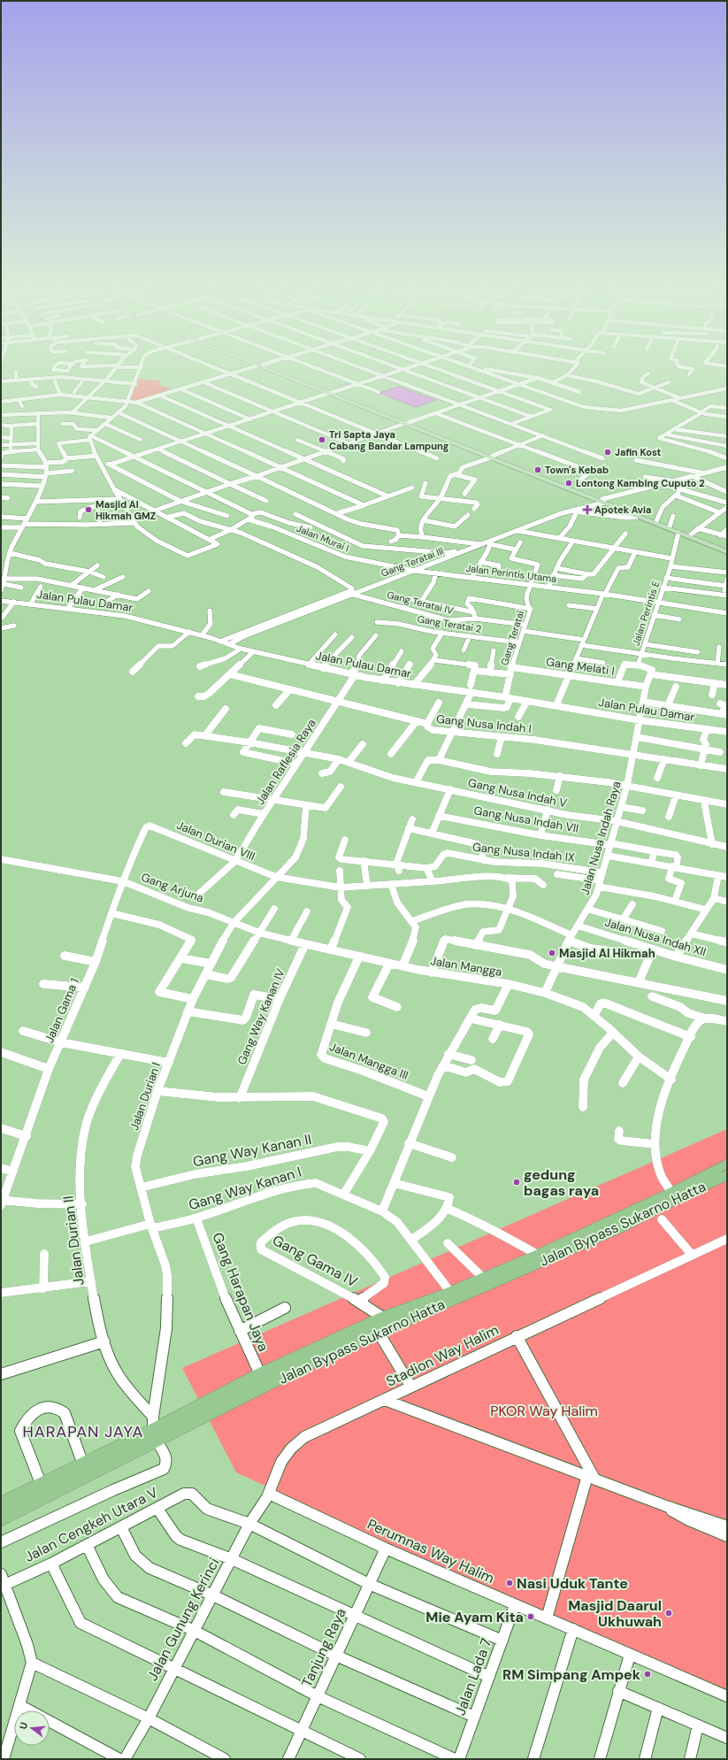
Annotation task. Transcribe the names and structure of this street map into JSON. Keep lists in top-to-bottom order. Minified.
{"streets":{"highway":["Jalan Bypass Sukarno Hatta"],"street":["Jalan Murai I","Gang Teratai III","Jalan Perintis Utama","Jalan Pulau Damar","Gang Teratai IV","Jalan Perintis E","Gang Teratai 2","Gang Teratai","Gang Melati I","Gang Nusa Indah I","Jalan Raflesia Raya","Gang Nusa Indah V","Gang Nusa Indah VII","Jalan Nusa Indah Raya","Jalan Durian VIII","Gang Nusa Indah IX","Gang Arjuna","Jalan Nusa Indah XII","Jalan Mangga","Jalan Gama 1","Gang Way Kanan IV","Jalan Mangga III","Jalan Durian I","Gang Way Kanan II","Gang Way Kanan I","Jalan Durian II","Gang Gama IV","Gang Harapan Jaya","Stadion Way Halim","Jalan Cengkeh Utara V","Perumnas Way Halim","Jalan Gunung Kerinci","Tanjung Raya","Jalan Lada 7"]},"crossings":[["Jalan Murai I","Gang Teratai III"],["Jalan Murai I","Jalan Perintis Utama"],["Gang Teratai III","Jalan Perintis Utama"],["Gang Teratai III","Jalan Pulau Damar"],["Gang Teratai III","Gang Teratai IV"],["Jalan Perintis Utama","Jalan Perintis E"],["Jalan Perintis Utama","Gang Teratai"],["Jalan Pulau Damar","Gang Teratai"],["Jalan Pulau Damar","Jalan Raflesia Raya"],["Jalan Pulau Damar","Jalan Nusa Indah Raya"],["Gang Teratai IV","Jalan Perintis E"],["Gang Teratai IV","Gang Teratai"],["Gang Teratai 2","Gang Teratai"],["Gang Teratai","Gang Melati I"],["Gang Melati I","Jalan Nusa Indah Raya"],["Gang Nusa Indah I","Jalan Raflesia Raya"],["Gang Nusa Indah I","Jalan Nusa Indah Raya"],["Jalan Raflesia Raya","Gang Nusa Indah V"],["Jalan Raflesia Raya","Jalan Durian VIII"],["Gang Nusa Indah V","Jalan Nusa Indah Raya"],["Gang Nusa Indah VII","Jalan Nusa Indah Raya"],["Jalan Nusa Indah Raya","Gang Nusa Indah IX"],["Jalan Nusa Indah Raya","Jalan Nusa Indah XII"],["Jalan Nusa Indah Raya","Jalan Mangga"],["Jalan Durian VIII","Jalan Gama 1"],["Jalan Durian VIII","Jalan Durian I"],["Gang Arjuna","Jalan Mangga"],["Gang Arjuna","Jalan Gama 1"],["Gang Arjuna","Jalan Durian I"],["Jalan Mangga","Gang Way Kanan IV"],["Jalan Mangga","Jalan Mangga III"],["Jalan Mangga","Jalan Durian I"],["Jalan Durian I","Gang Way Kanan II"],["Jalan Durian I","Gang Way Kanan I"],["Jalan Durian I","Jalan Bypass Sukarno Hatta"],["Jalan Durian I","Jalan Durian II"],["Gang Way Kanan I","Jalan Bypass Sukarno Hatta"],["Gang Way Kanan I","Jalan Durian II"],["Gang Way Kanan I","Gang Harapan Jaya"],["Jalan Bypass Sukarno Hatta","Gang Gama IV"],["Jalan Bypass Sukarno Hatta","Gang Harapan Jaya"],["Jalan Cengkeh Utara V","Jalan Gunung Kerinci"],["Perumnas Way Halim","Jalan Gunung Kerinci"],["Perumnas Way Halim","Tanjung Raya"],["Perumnas Way Halim","Jalan Lada 7"]],"districts":["HARAPAN JAYA"],"parks":["PKOR Way Halim"],"places":{"other":["Tri Sapta Jaya Cabang Bandar Lampung","Jafin Kost","Town's Kebab","Lontong Kambing Cuputo 2","Masjid Al Hikmah GMZ","Masjid Al Hikmah","gedung bagas raya","Nasi Uduk Tante","Masjid Daarul Ukhuwah","Mie Ayam Kita","RM Simpang Ampek"],"health":["Apotek Avia"]},"north":"left"}
